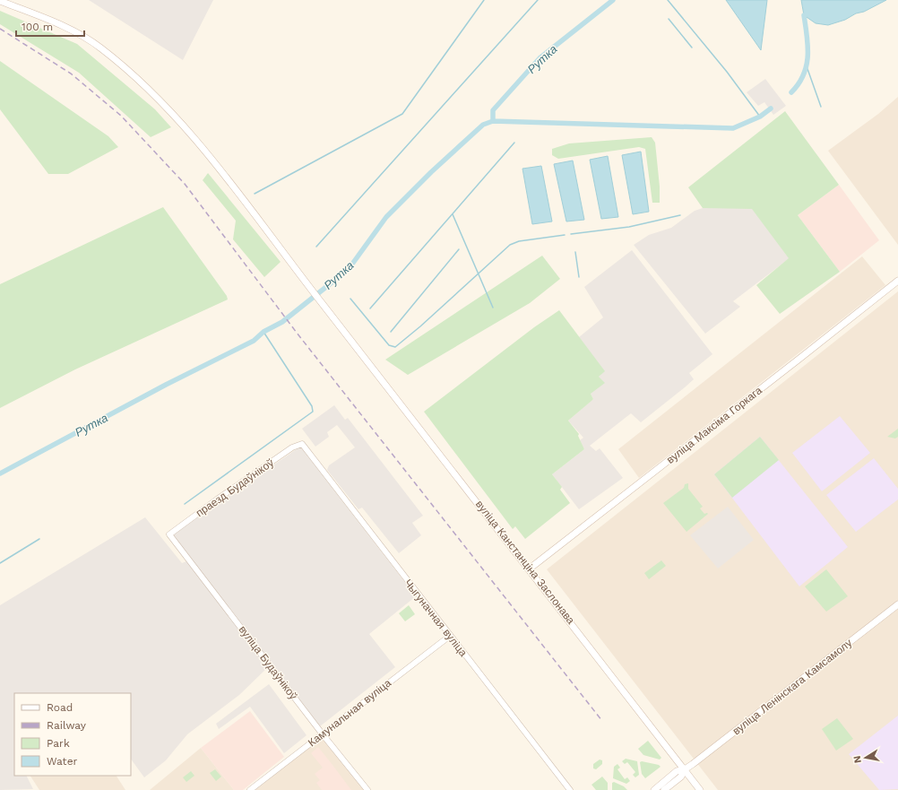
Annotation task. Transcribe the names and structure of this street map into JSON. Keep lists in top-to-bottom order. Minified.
{"streets":{"main road":["вуліца Максіма Горкага","вуліца Канстанціна Заслонава","вуліца Ленінскага Камсамолу"],"street":["праезд Будаўнікоў","Чыгуначная вуліца","вуліца Будаўнікоў","Камунальная вуліца"]},"crossings":[["вуліца Максіма Горкага","вуліца Канстанціна Заслонава"],["праезд Будаўнікоў","Чыгуначная вуліца"],["праезд Будаўнікоў","вуліца Будаўнікоў"],["вуліца Канстанціна Заслонава","вуліца Ленінскага Камсамолу"],["Чыгуначная вуліца","Камунальная вуліца"],["вуліца Будаўнікоў","Камунальная вуліца"]],"water":["Рутка"],"legend":["Road","Railway","Park","Water"],"scale_bar":"100 m","north":"left"}
